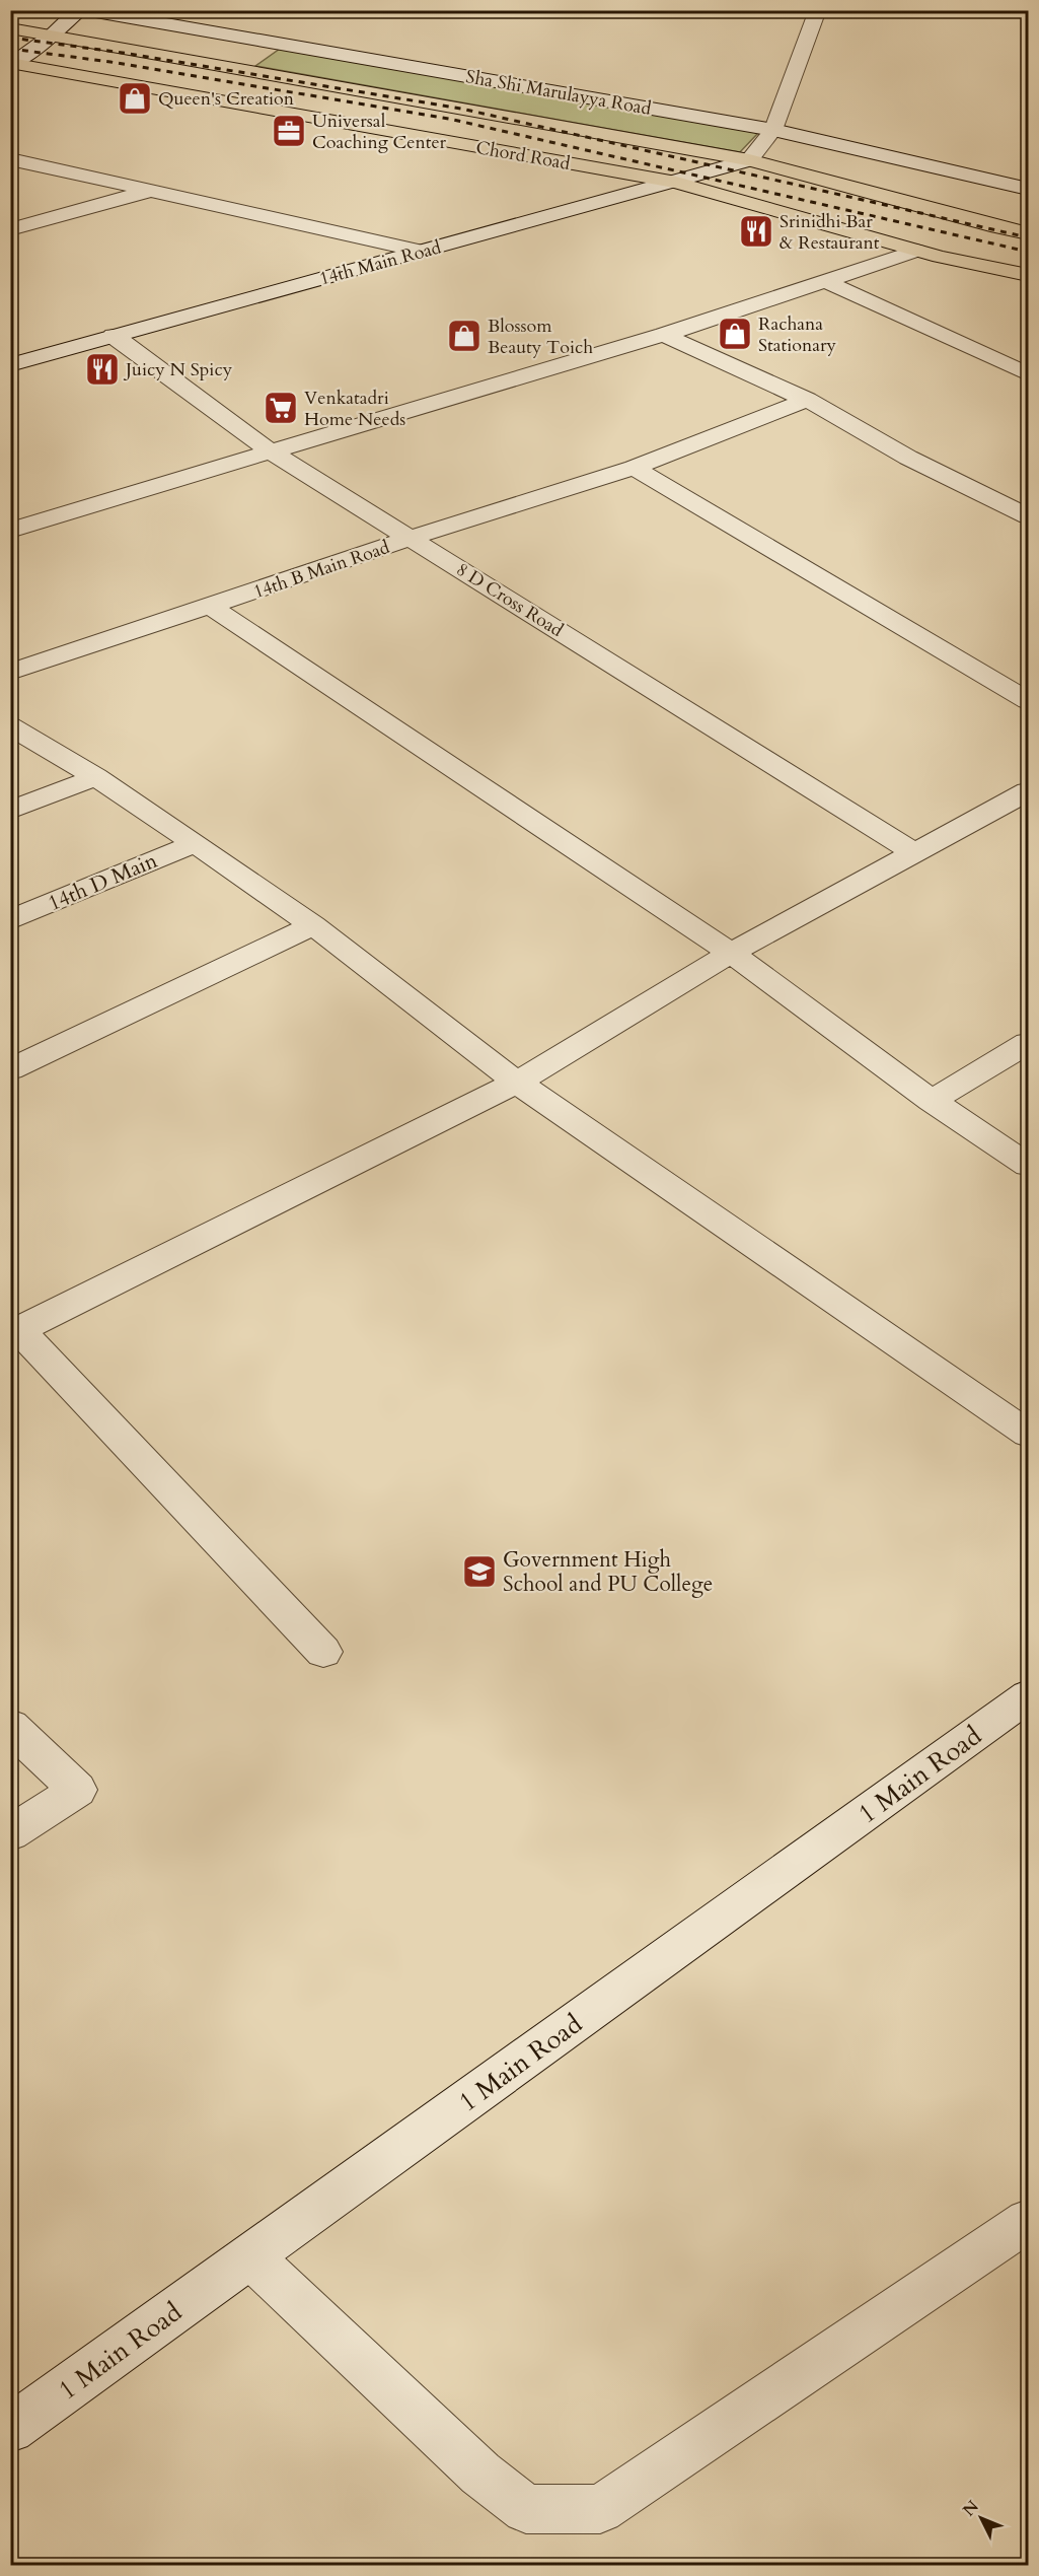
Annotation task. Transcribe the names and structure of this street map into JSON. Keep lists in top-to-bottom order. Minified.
{"streets":{"main road":["Chord Road"],"street":["Sha Shi Marulayya Road","14th Main Road","14th B Main Road","8 D Cross Road","14th D Main","1 Main Road"]},"crossings":[["Chord Road","14th Main Road"],["14th Main Road","8 D Cross Road"],["14th B Main Road","8 D Cross Road"]],"places":{"shop":["Queen's Creation","Rachana Stationary","Blossom Beauty Toich"],"office":["Universal Coaching Center"],"restaurant":["Srinidhi Bar & Restaurant","Juicy N Spicy"],"supermarket":["Venkatadri Home Needs"],"school or university":["Government High School and PU College"]},"north":"top left"}
